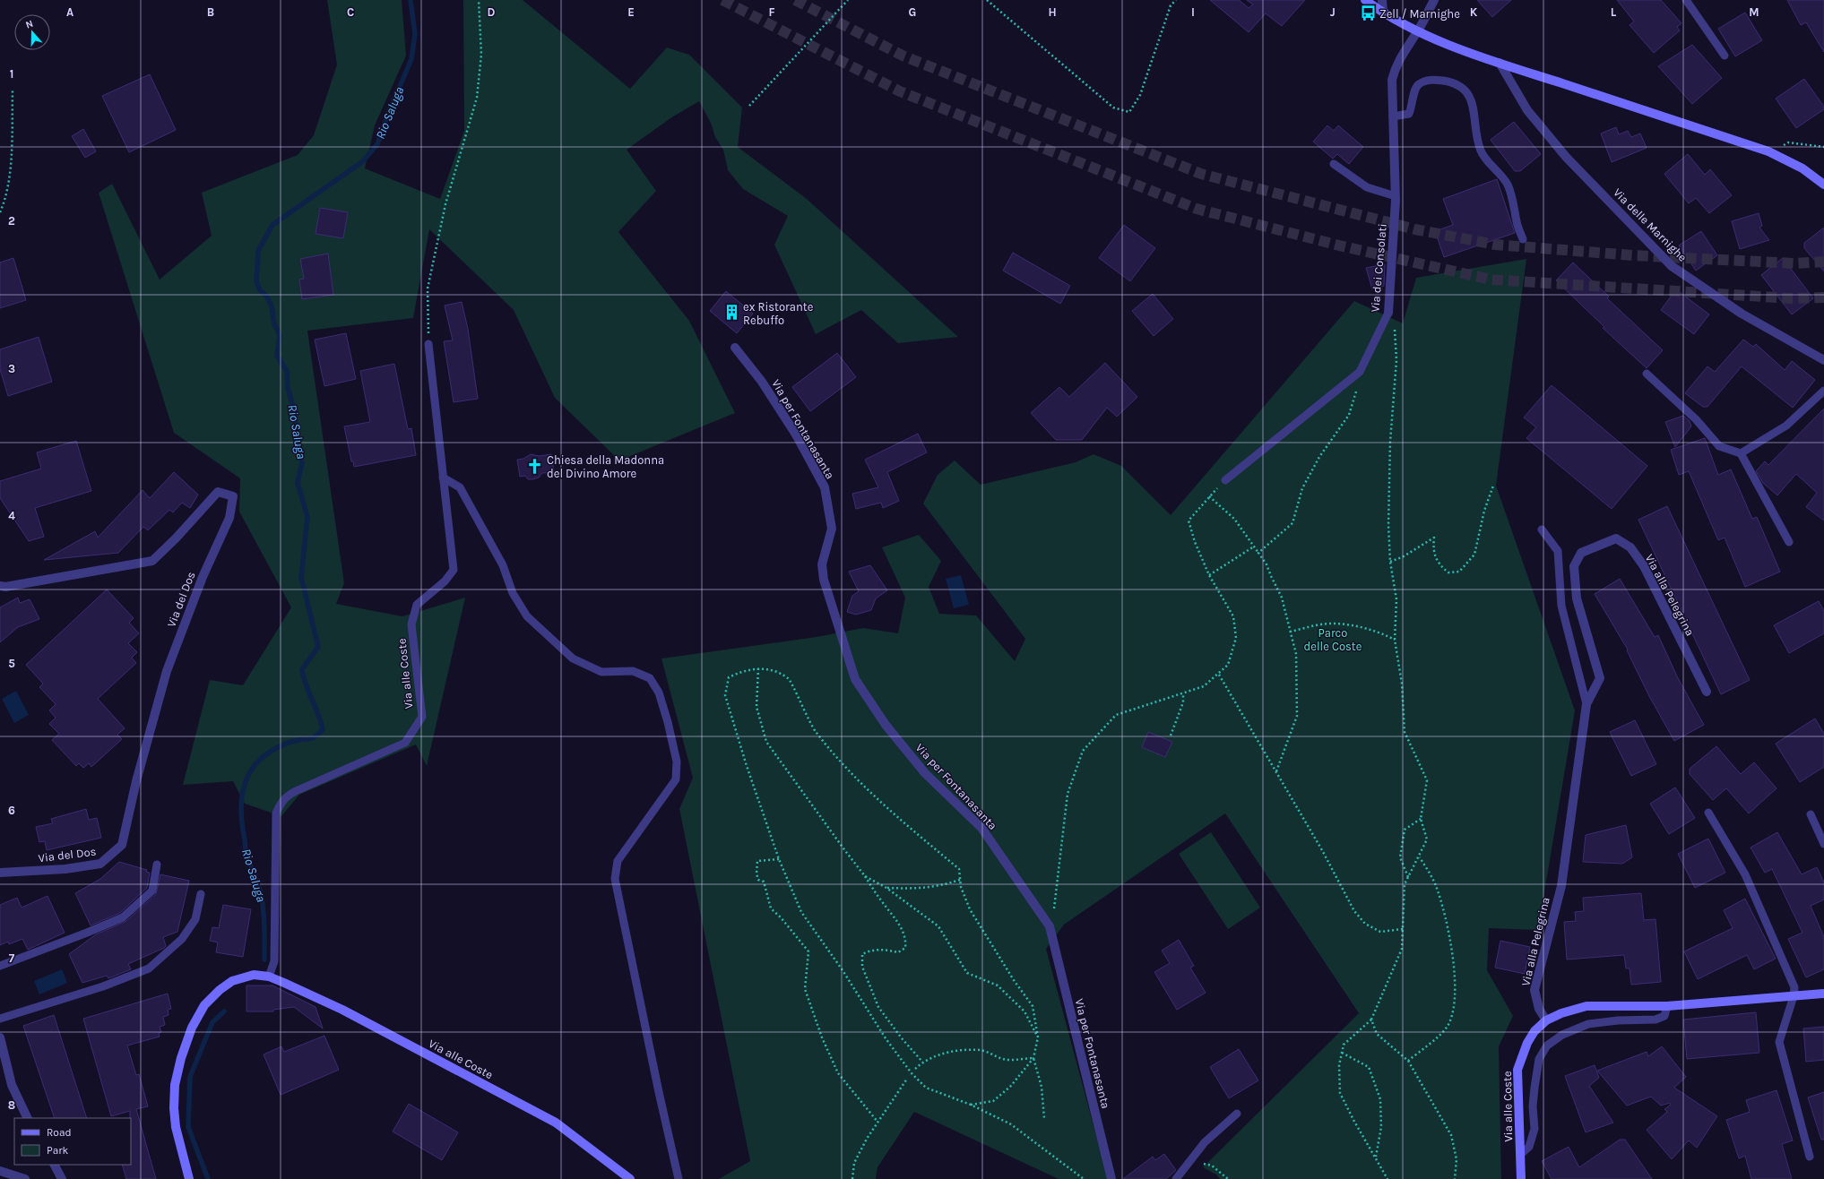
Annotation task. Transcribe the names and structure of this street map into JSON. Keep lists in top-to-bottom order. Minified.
{"streets":{"street":["Via delle Marnighe","Via dei Consolati","Via per Fontanasanta","Via alla Pelegrina","Via del Dos","Via alle Coste"]},"crossings":[["Via alla Pelegrina","Via alle Coste"]],"water":["Rio Saluga"],"parks":["Parco delle Coste"],"places":{"bus stop":["Zell / Marnighe"],"building":["ex Ristorante Rebuffo"],"church":["Chiesa della Madonna del Divino Amore"]},"legend":["Road","Park"],"north":"top","grid":{"columns":["A","B","C","D","E","F","G","H","I","J","K","L","M"],"rows":["1","2","3","4","5","6","7","8"]}}
